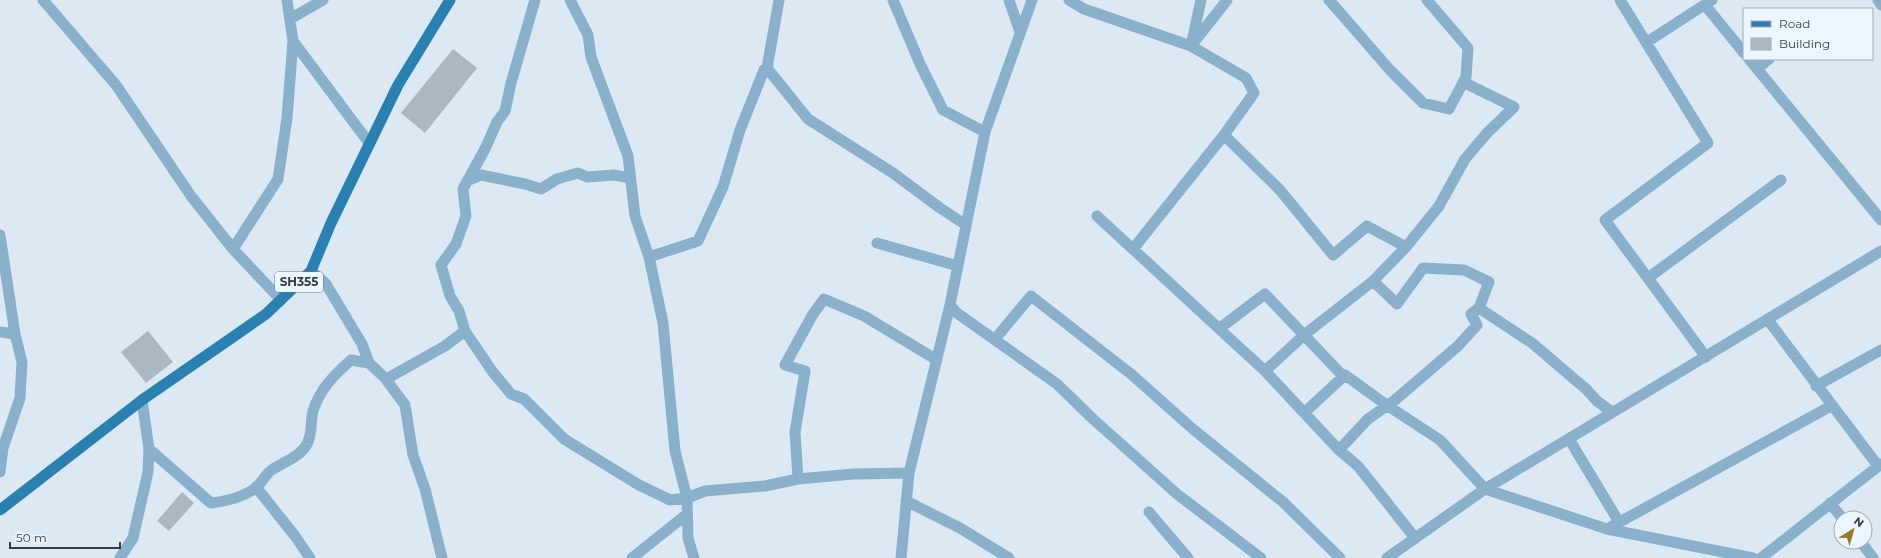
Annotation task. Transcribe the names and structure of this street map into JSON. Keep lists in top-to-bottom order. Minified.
{"streets":{"main road":["SH355"]},"legend":["Road","Building"],"scale_bar":"50 m","north":"top right"}
